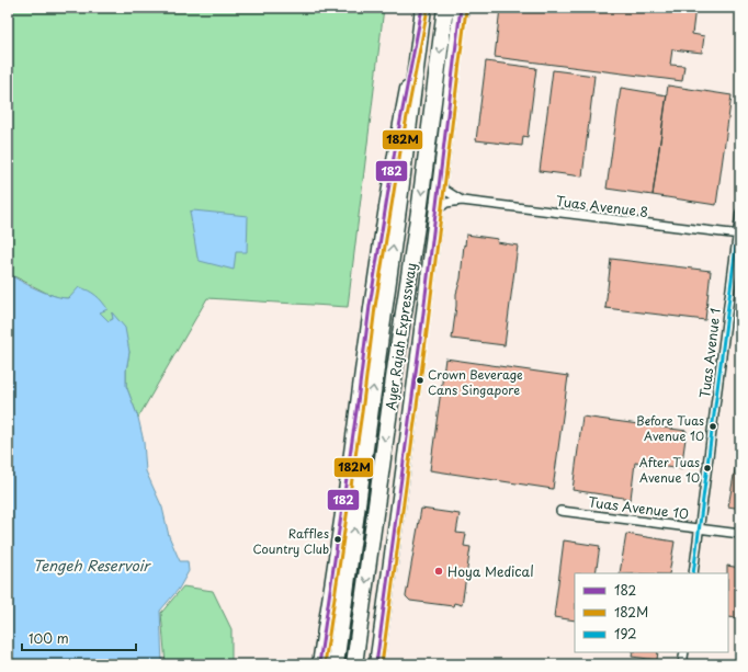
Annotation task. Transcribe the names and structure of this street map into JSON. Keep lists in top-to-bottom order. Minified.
{"streets":{"highway":["Ayer Rajah Expressway"],"street":["Tuas Avenue 8","Tuas Avenue 1","Tuas Avenue 10"]},"crossings":[["Tuas Avenue 8","Tuas Avenue 1"],["Tuas Avenue 1","Tuas Avenue 10"]],"water":["Tengeh Reservoir"],"places":["Crown Beverage Cans Singapore","Before Tuas Avenue 10","After Tuas Avenue 10","Raffles Country Club","Hoya Medical"],"lines":["transit line 182","transit line 182M","transit line 192"],"legend":["182","182M","192"],"scale_bar":"100 m"}
